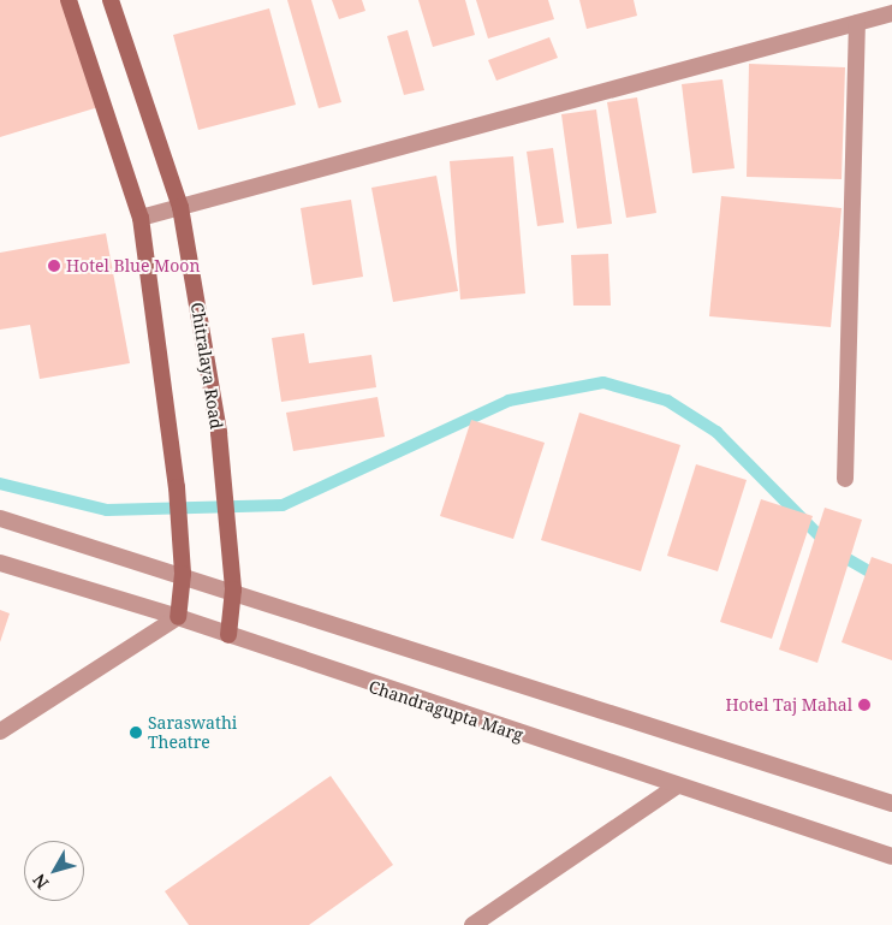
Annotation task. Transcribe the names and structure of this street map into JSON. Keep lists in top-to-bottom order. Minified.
{"streets":{"main road":["Chitralaya Road"],"street":["Chandragupta Marg"]},"crossings":[["Chitralaya Road","Chandragupta Marg"]],"places":["Hotel Blue Moon","Hotel Taj Mahal","Saraswathi Theatre"],"north":"bottom left"}
